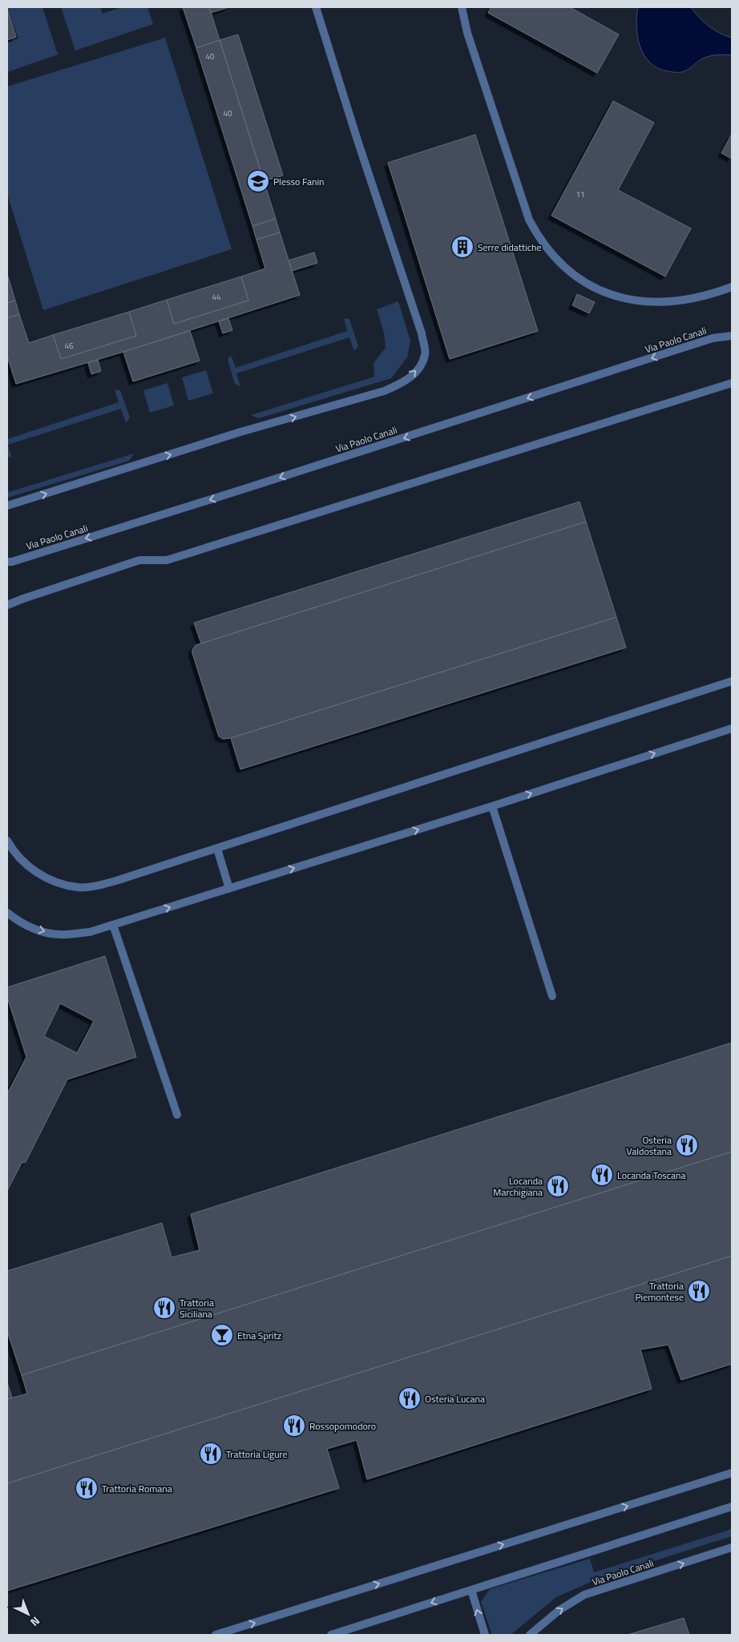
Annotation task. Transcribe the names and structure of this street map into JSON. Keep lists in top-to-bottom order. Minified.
{"streets":{"street":["Via Paolo Canali"]},"places":{"school or university":["Plesso Fanin"],"building":["Serre didattiche"],"restaurant":["Osteria Valdostana","Locanda Toscana","Locanda Marchigiana","Trattoria Piemontese","Trattoria Siciliana","Osteria Lucana","Rossopomodoro","Trattoria Ligure","Trattoria Romana"],"bar":["Etna Spritz"]},"house_numbers":["40","40","11","44","46"],"north":"bottom right"}
